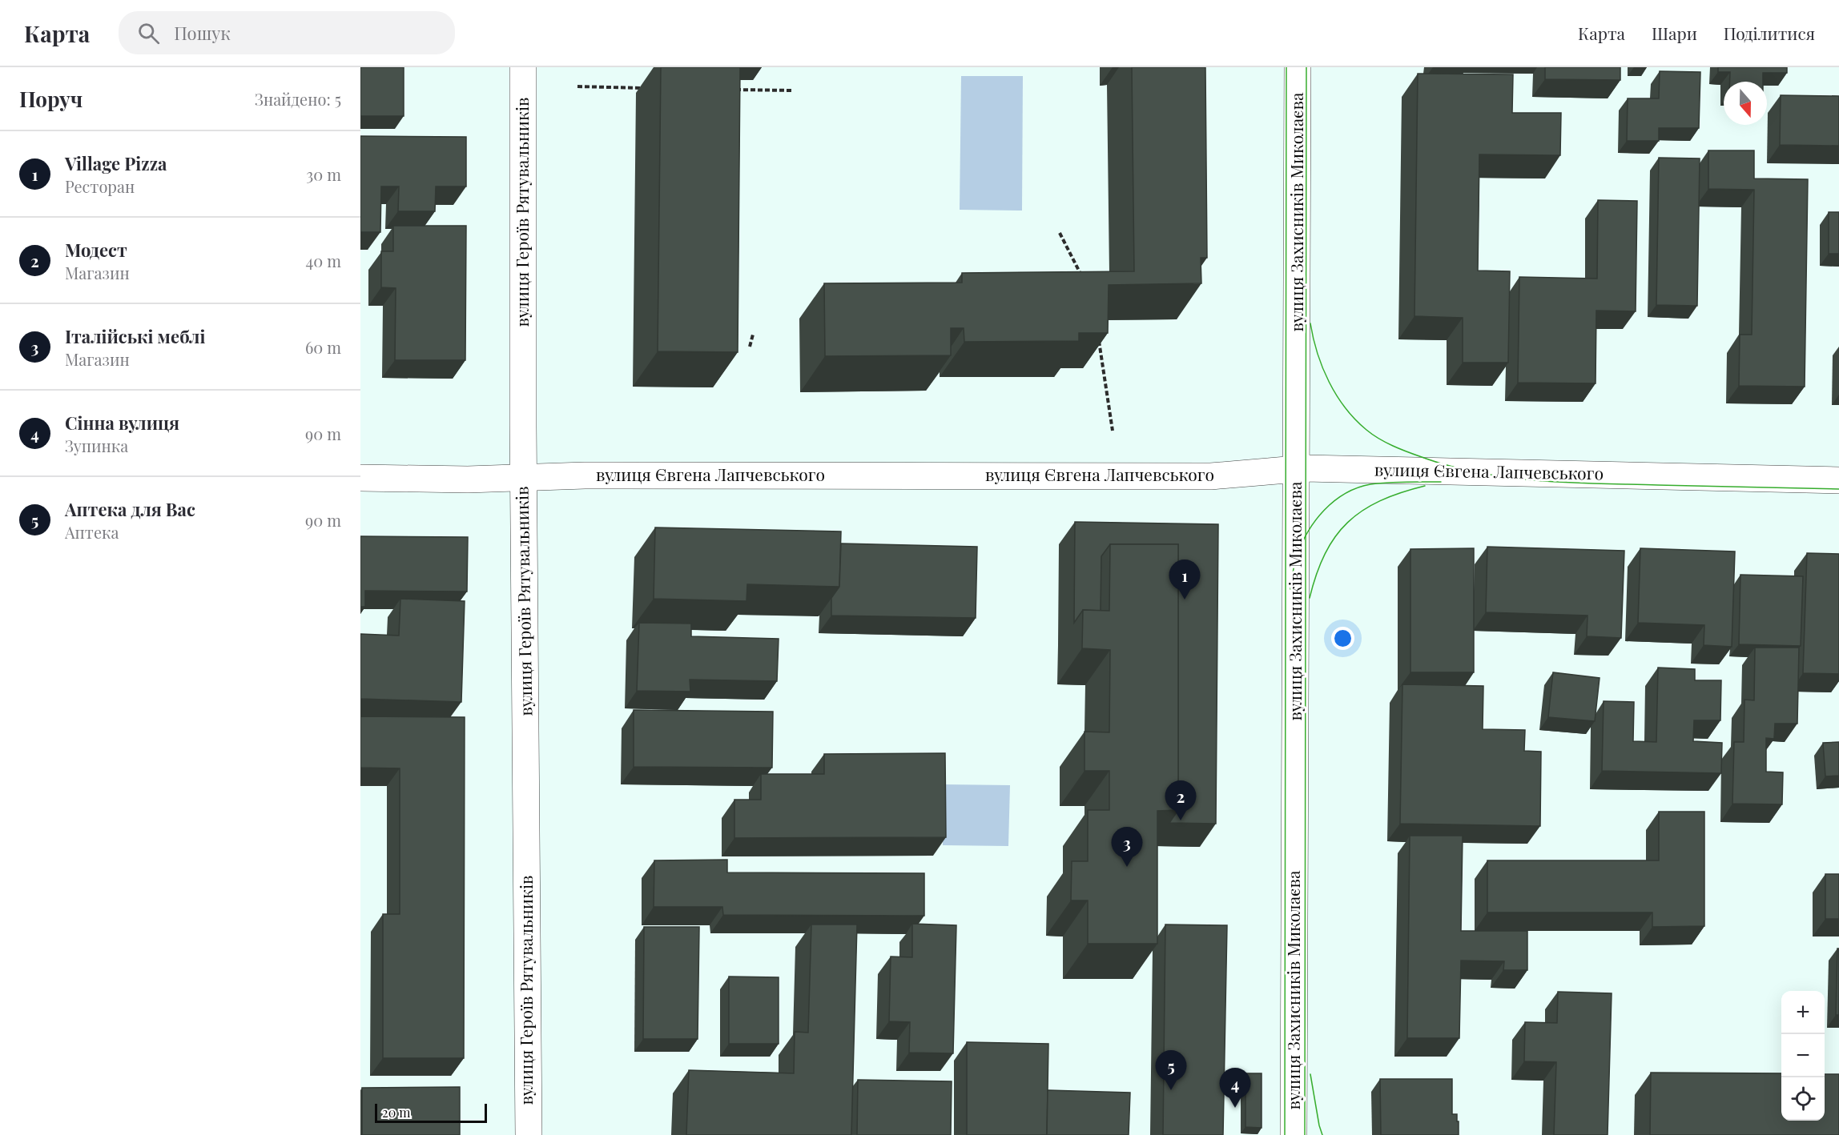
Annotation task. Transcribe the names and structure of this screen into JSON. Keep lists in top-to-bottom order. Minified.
{"streets":{"street":["вулиця Героїв Рятувальників","вулиця Захисників Миколаєва","вулиця Євгена Лапчевського"]},"crossings":[["вулиця Героїв Рятувальників","вулиця Євгена Лапчевського"],["вулиця Захисників Миколаєва","вулиця Євгена Лапчевського"]],"scale_bar":"20 m","north":"bottom","page":{"header":"Карта","search":"Пошук","nav":["Карта","Шари","Поділитися"],"heading":["Поруч","Знайдено: 5"],"list":[{"mark":"1","name":"Village Pizza","note":"Ресторан","value":"30 m"},{"mark":"2","name":"Модест","note":"Магазин","value":"40 m"},{"mark":"3","name":"Італійські меблі","note":"Магазин","value":"60 m"},{"mark":"4","name":"Сінна вулиця","note":"Зупинка","value":"90 m"},{"mark":"5","name":"Аптека для Вас","note":"Аптека","value":"90 m"}],"pins":["1","2","3","5","4"],"map_buttons":["+","−"],"scale":"20 m"}}
